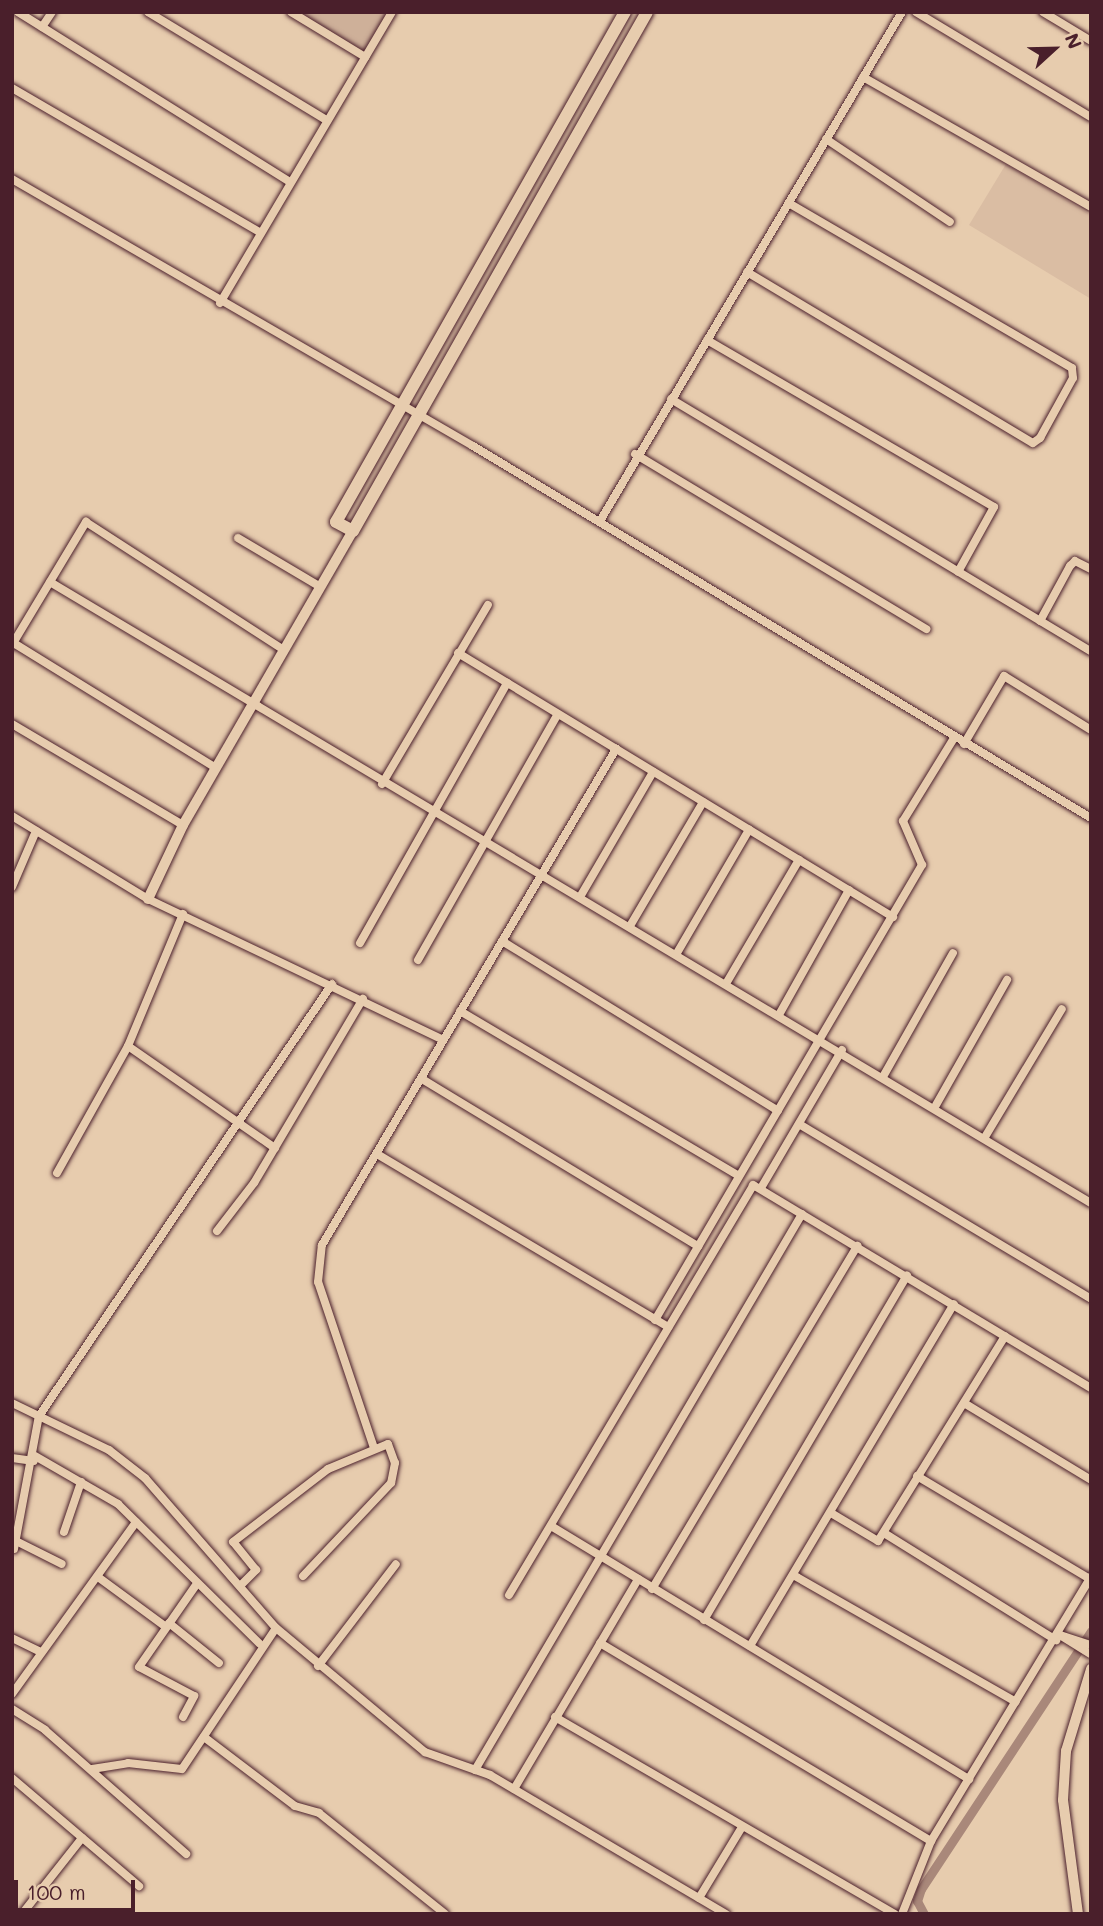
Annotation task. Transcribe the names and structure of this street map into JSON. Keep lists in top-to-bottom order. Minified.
{"scale_bar":"100 m","north":"right"}
